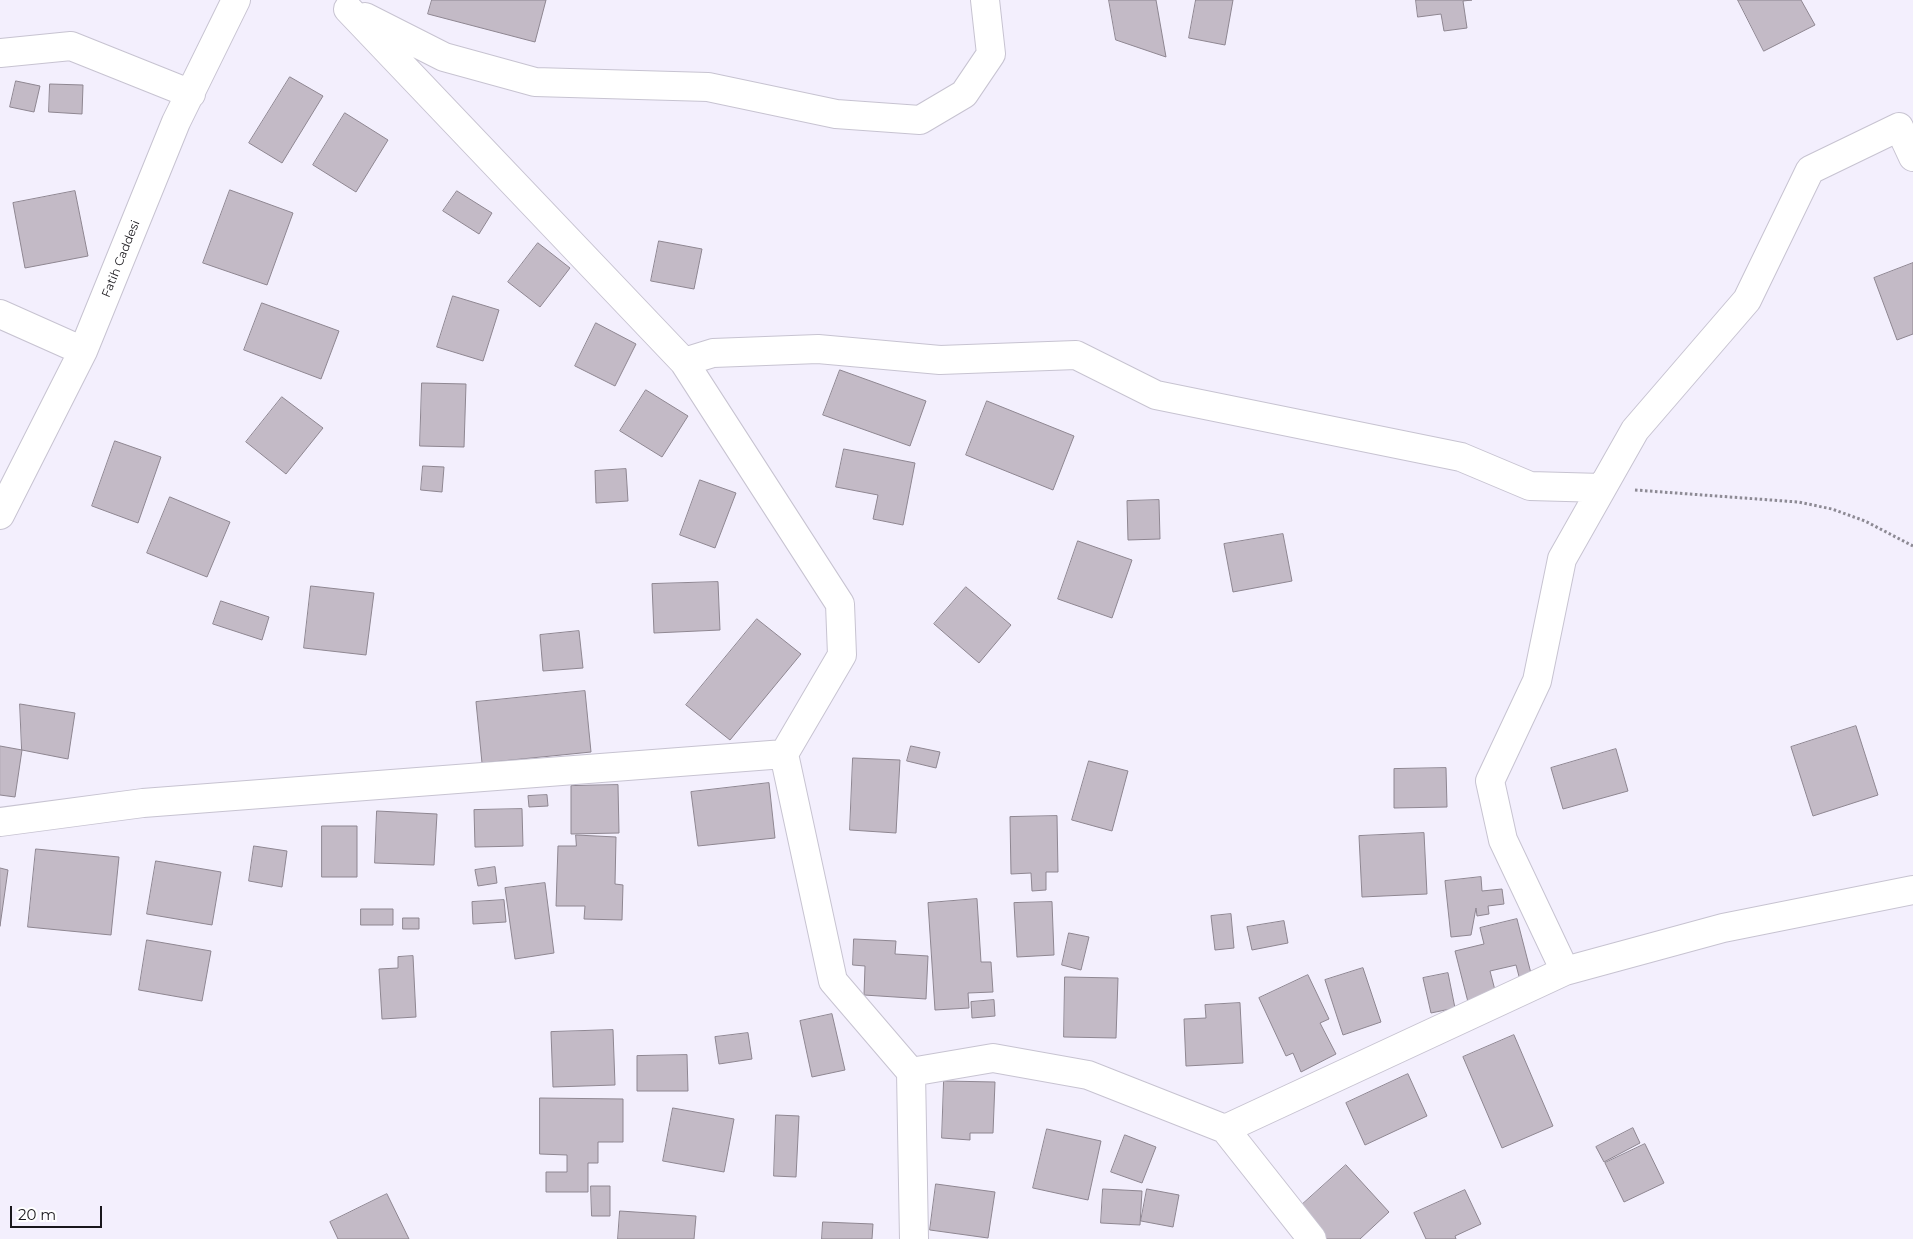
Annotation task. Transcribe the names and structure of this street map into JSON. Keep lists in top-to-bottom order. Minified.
{"streets":{"street":["Fatih Caddesi"]},"scale_bar":"20 m"}
